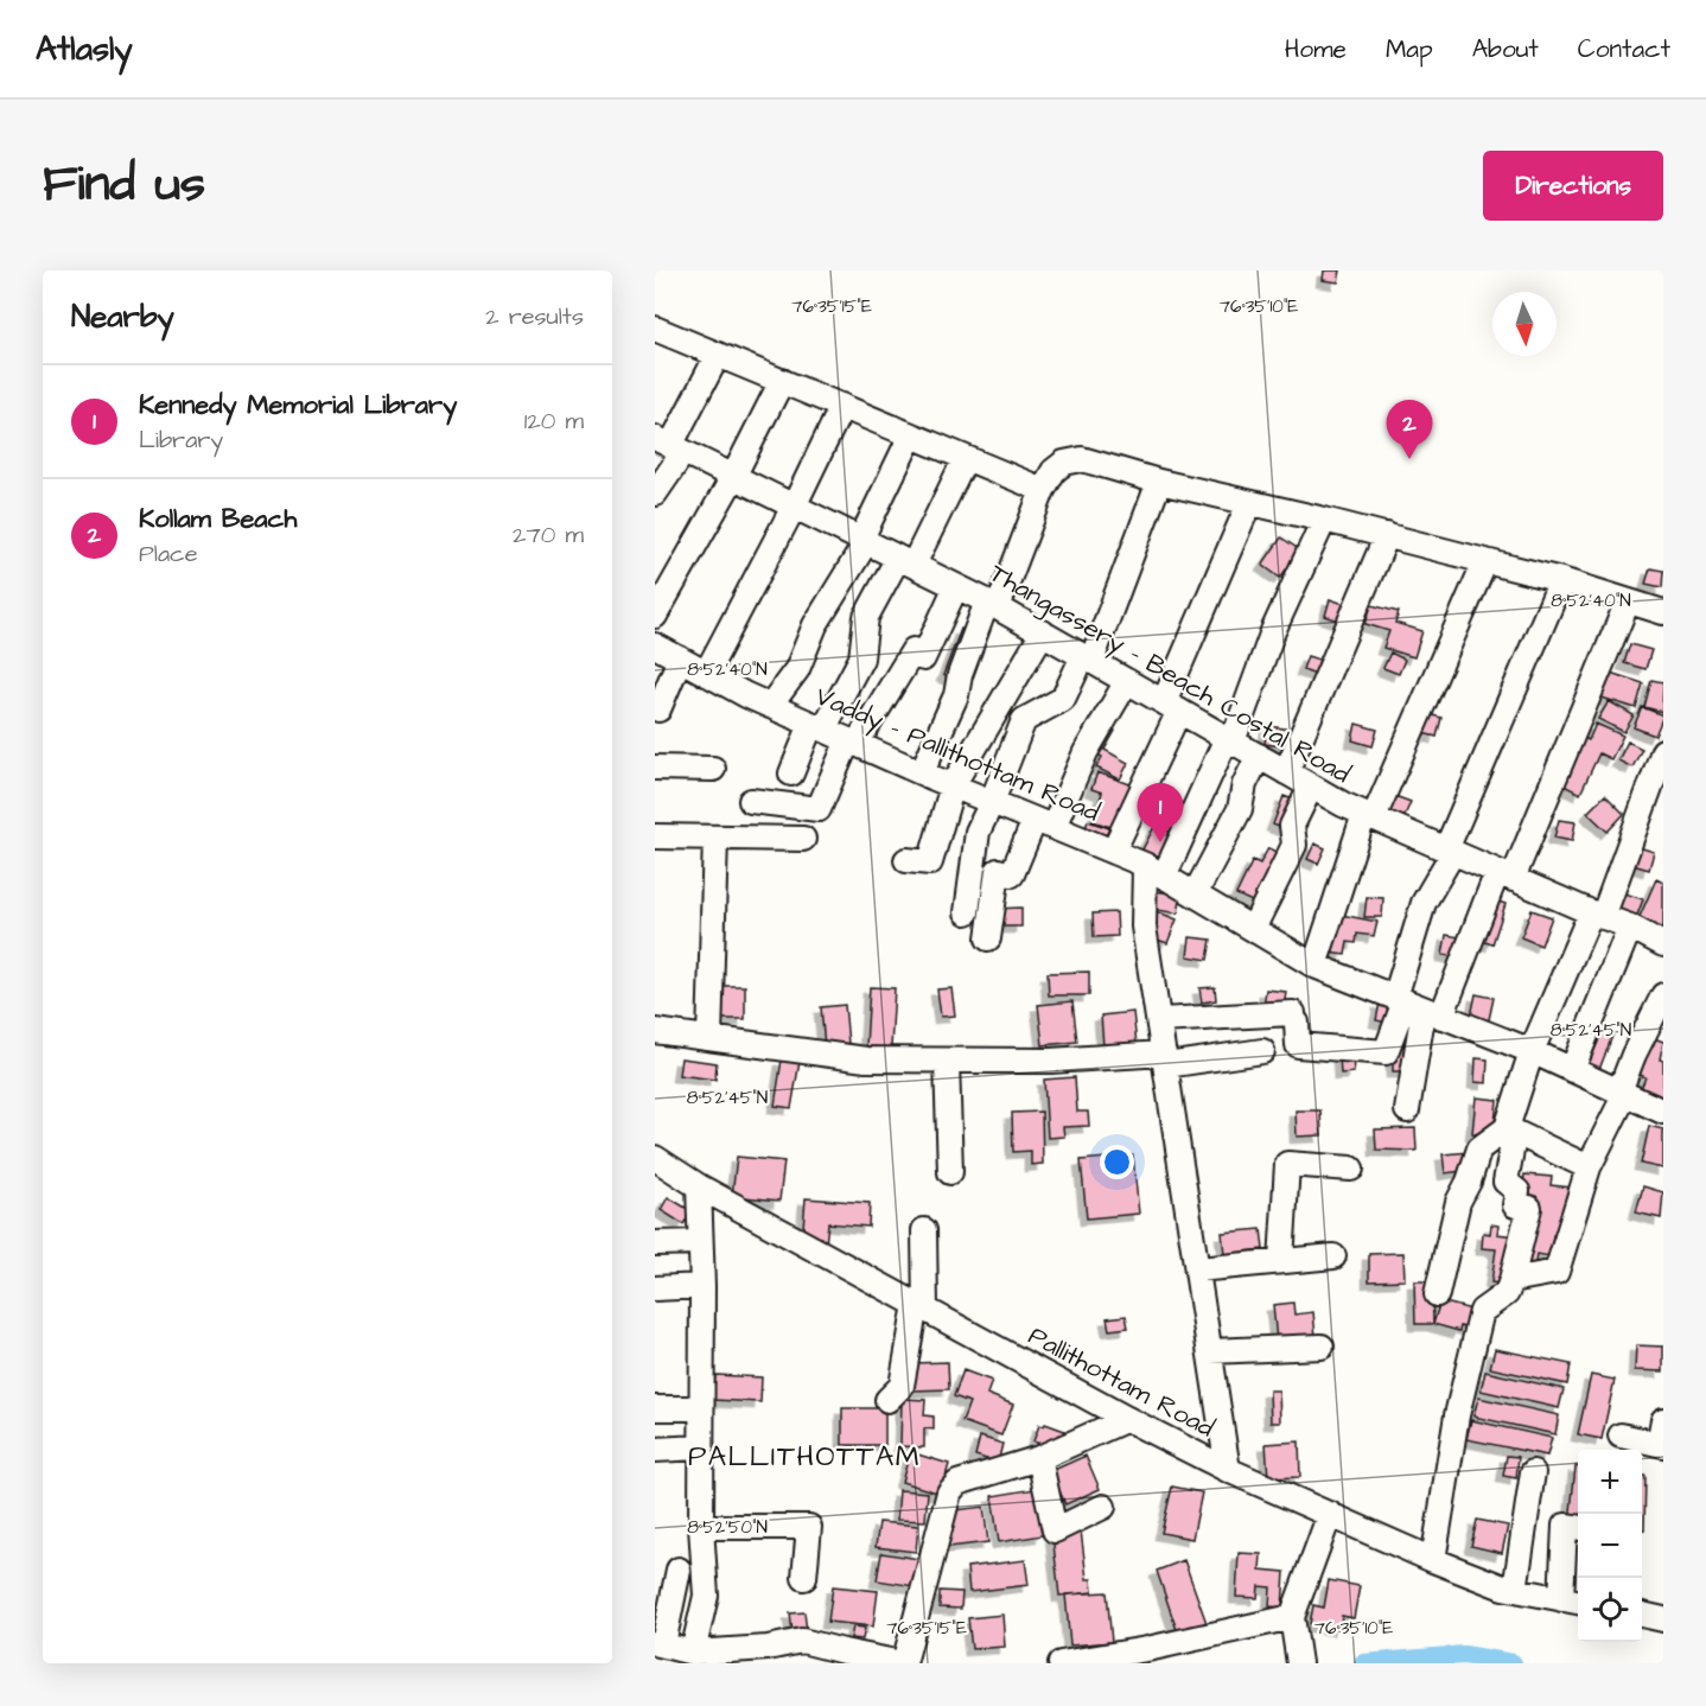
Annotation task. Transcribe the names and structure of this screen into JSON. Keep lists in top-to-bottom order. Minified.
{"streets":{"street":["Thangassery - Beach Costal Road","Vaddy - Pallithottam Road","Pallithottam Road"]},"districts":["PALLITHOTTAM"],"north":"bottom","page":{"header":"Atlasly","nav":["Home","Map","About","Contact"],"title":"Find us","buttons":"Directions","heading":["Nearby","2 results"],"list":[{"mark":"1","name":"Kennedy Memorial Library","note":"Library","value":"120 m"},{"mark":"2","name":"Kollam Beach","note":"Place","value":"270 m"}],"pins":["2","1"],"map_buttons":["+","−"]},"coordinates":["76°35'15\"E","76°35'10\"E","8°52'40\"N","8°52'45\"N","8°52'50\"N"]}
